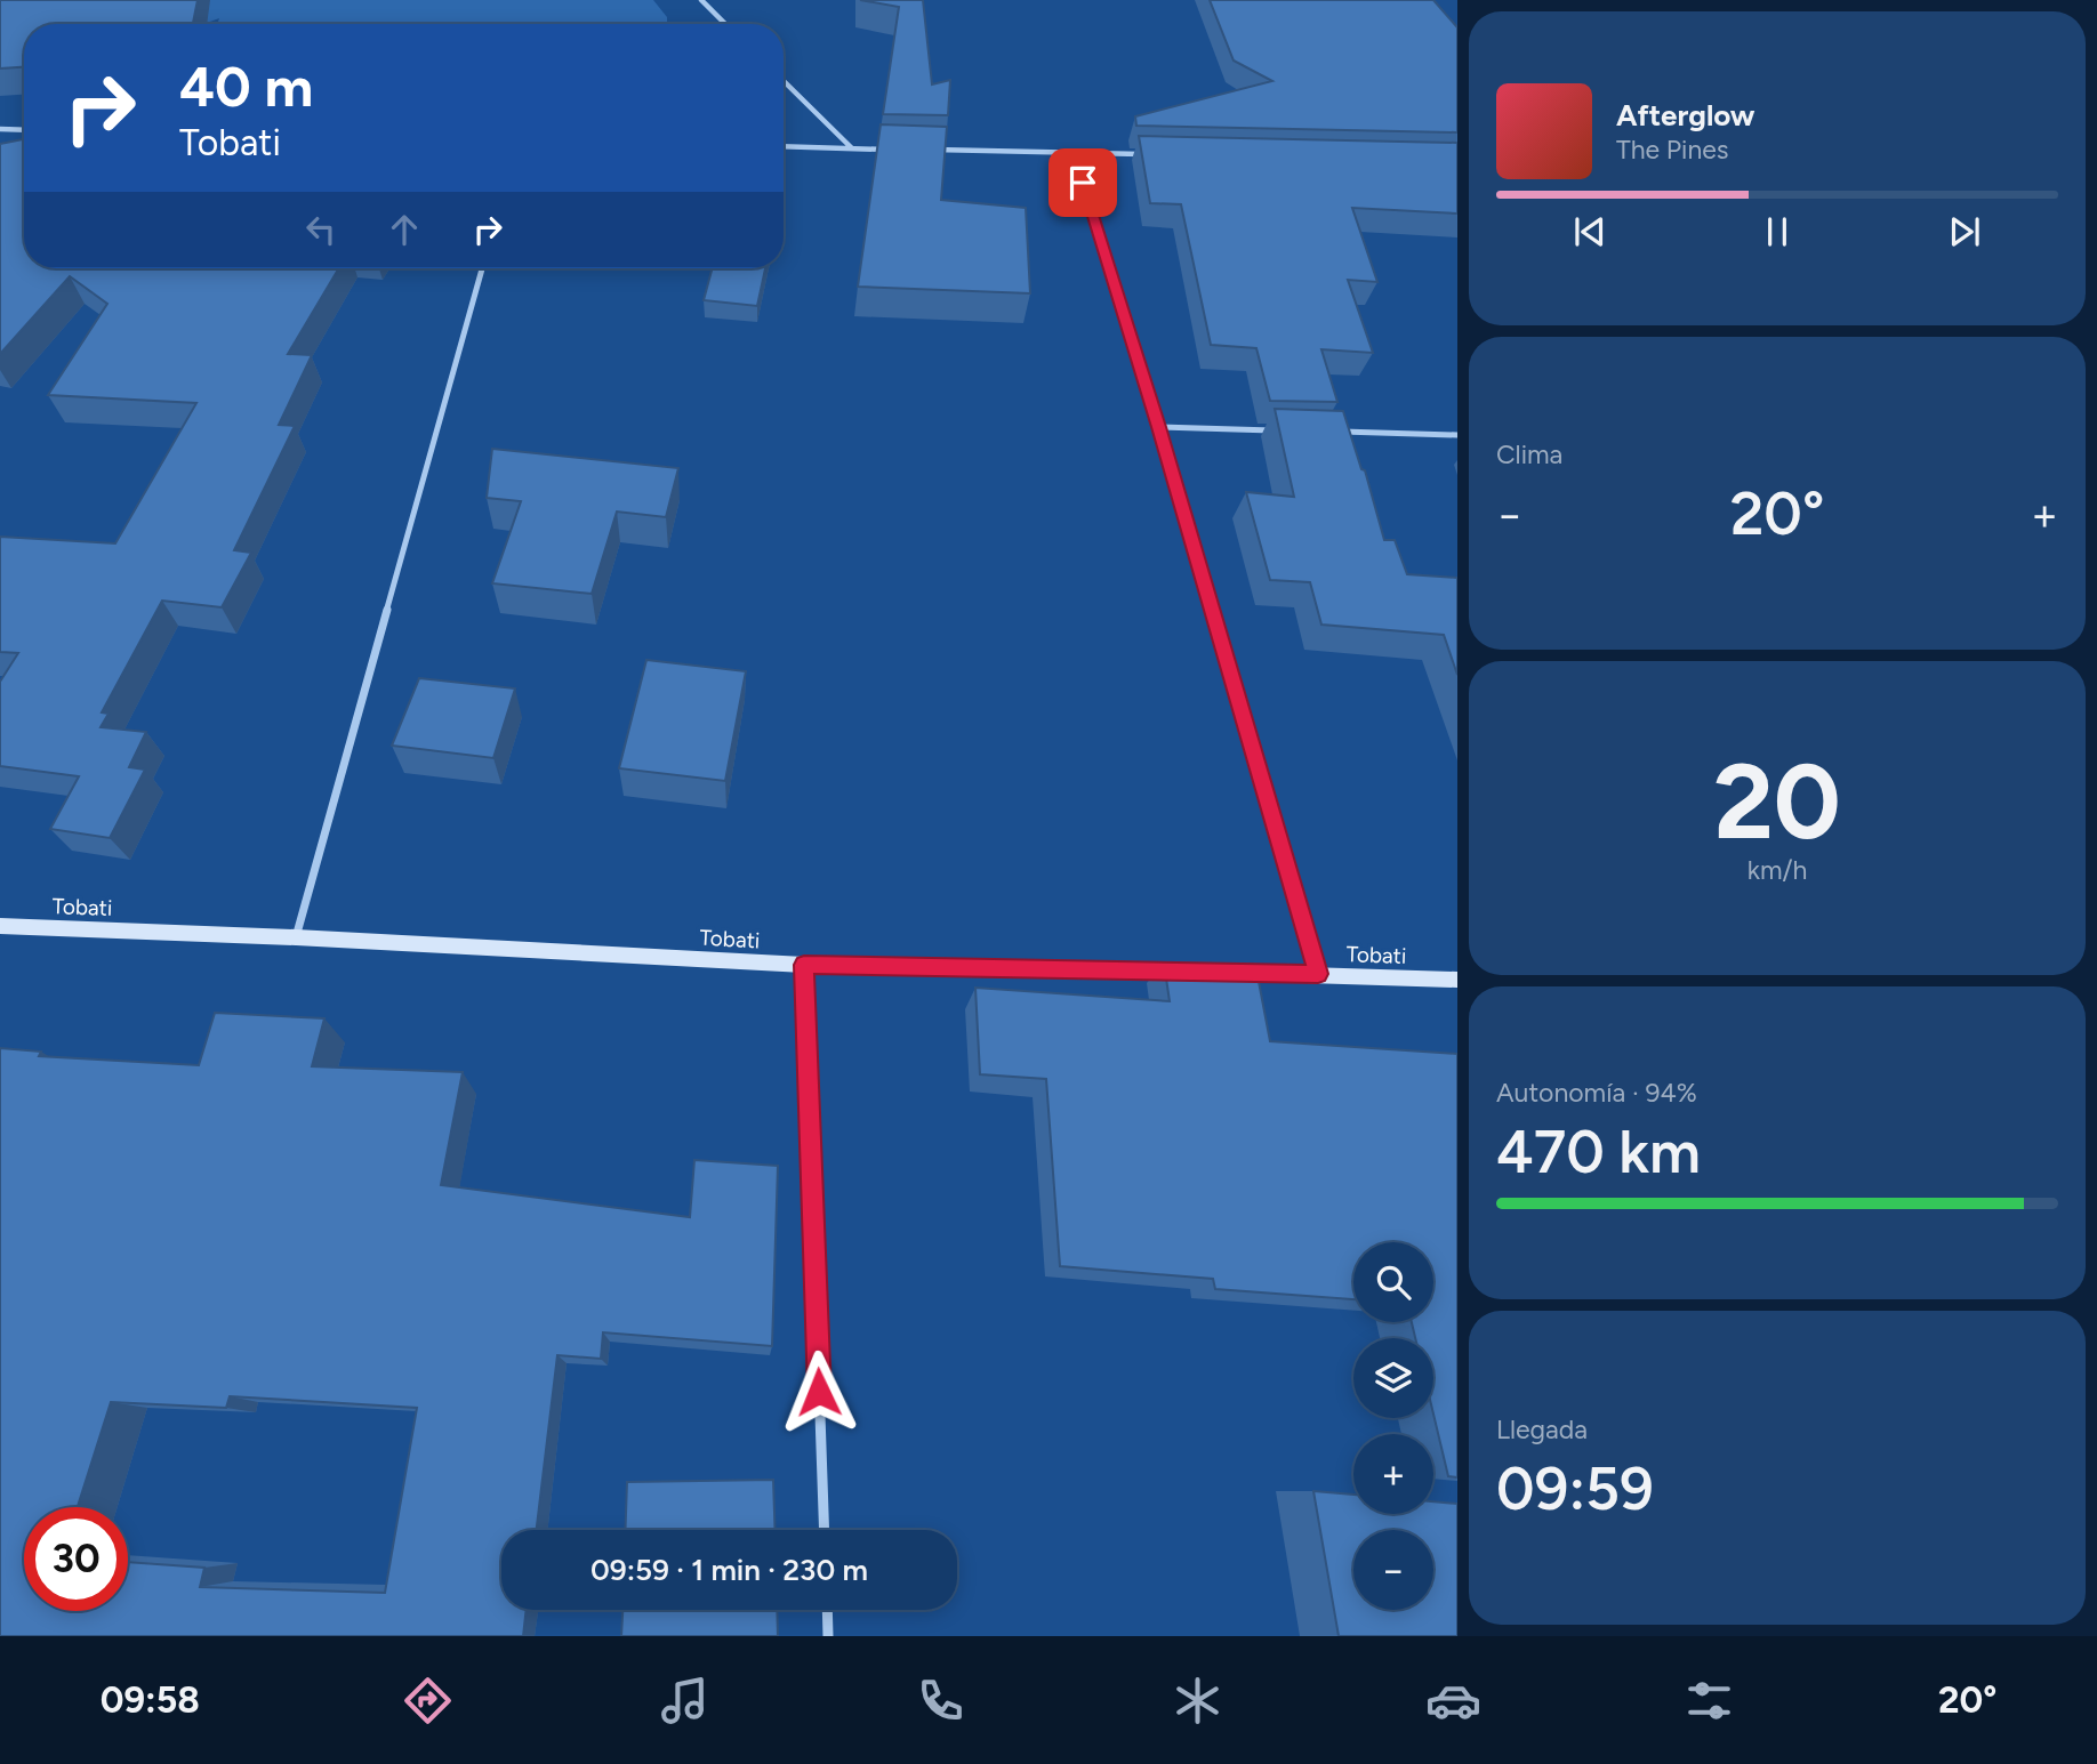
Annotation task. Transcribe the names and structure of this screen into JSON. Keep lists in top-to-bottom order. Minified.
{"streets":{"street":["Tobati"]},"page":{"turn":["40 m","Tobati"],"song":["Afterglow","The Pines"],"tile":["Clima",["20","km/h"],["Autonomía · 94%","470 km"],["Llegada","09:59"]],"heat":["−","20°","+"],"map_buttons":["+","−"],"limit":"30","trip":"09:59 · 1 min · 230 m","tabs":["09:58","20°"]}}
